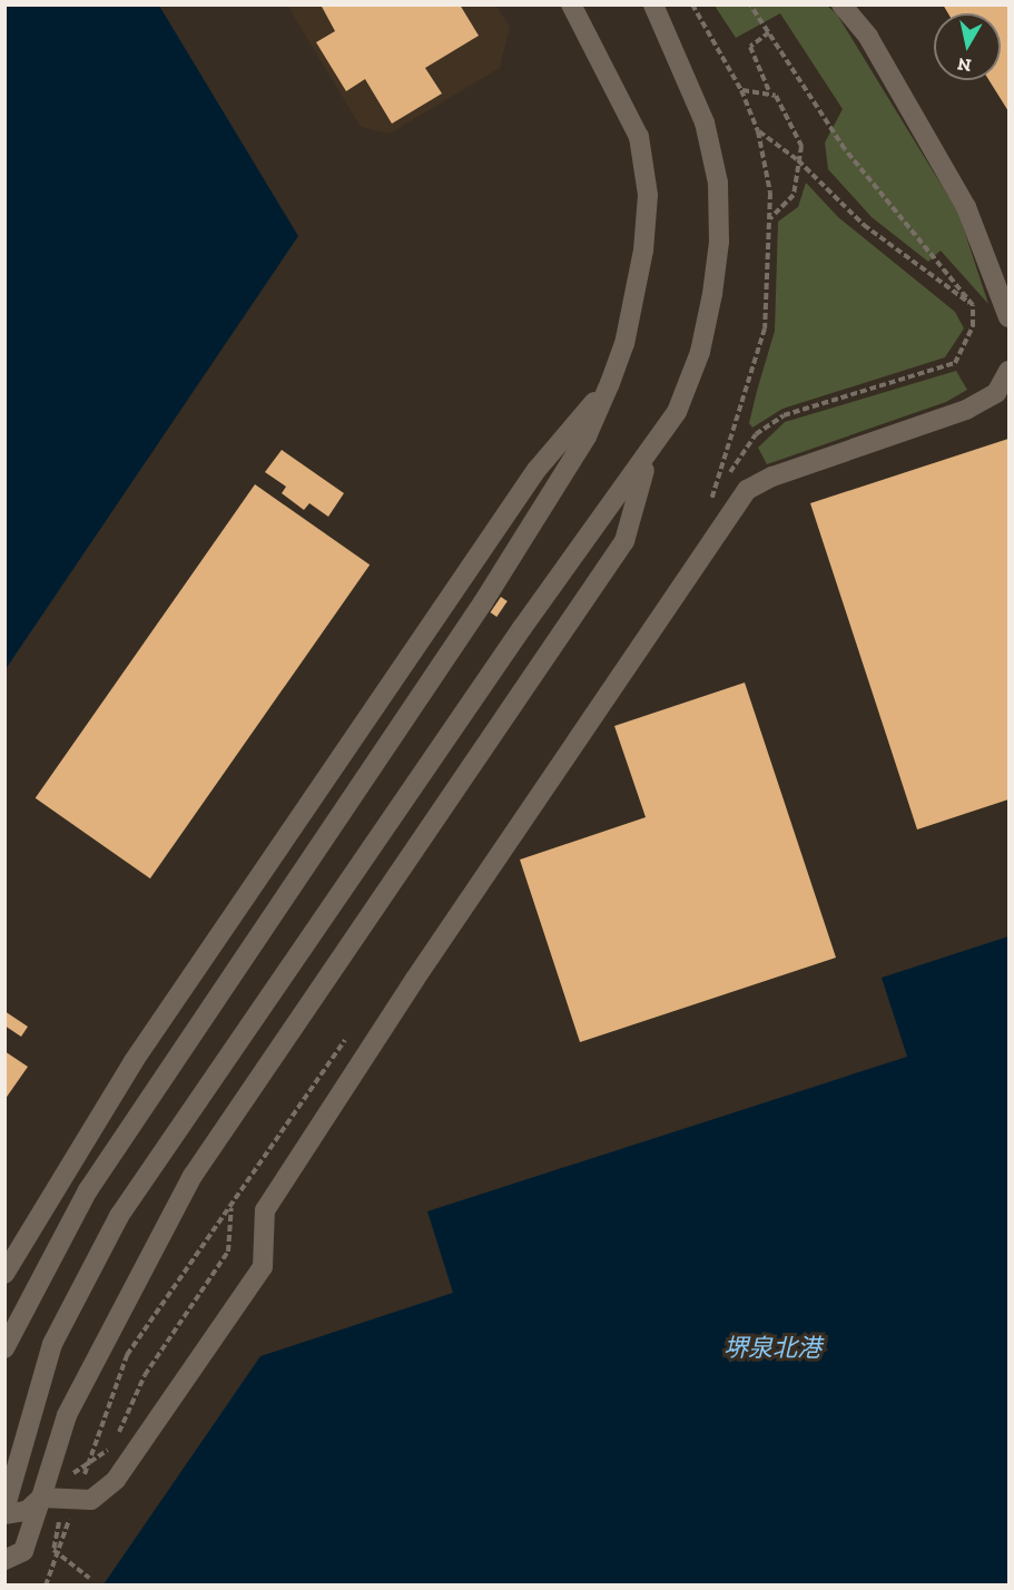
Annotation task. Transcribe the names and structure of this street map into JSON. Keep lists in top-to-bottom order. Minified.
{"water":["堺泉北港"],"north":"bottom"}
